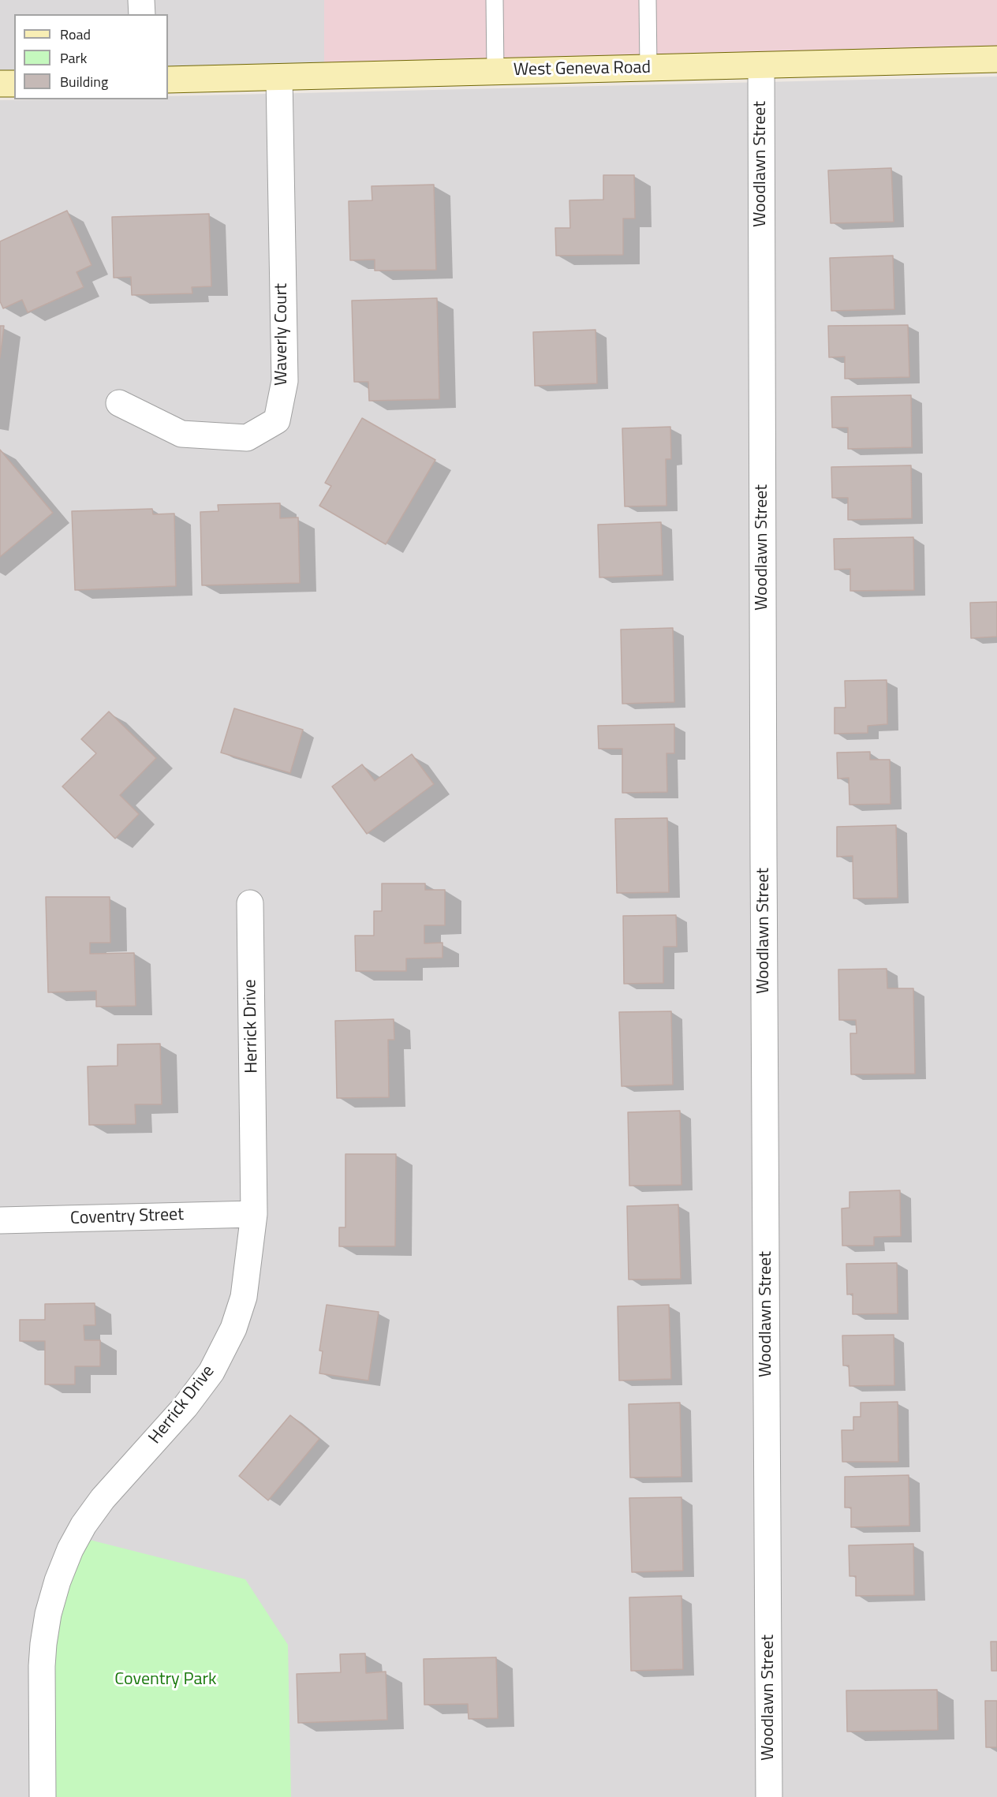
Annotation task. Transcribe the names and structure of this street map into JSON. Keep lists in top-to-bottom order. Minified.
{"streets":{"main road":["West Geneva Road"],"street":["Woodlawn Street","Waverly Court","Herrick Drive","Coventry Street"]},"crossings":[["West Geneva Road","Woodlawn Street"],["West Geneva Road","Waverly Court"],["Herrick Drive","Coventry Street"]],"parks":["Coventry Park"],"legend":["Road","Park","Building"]}
